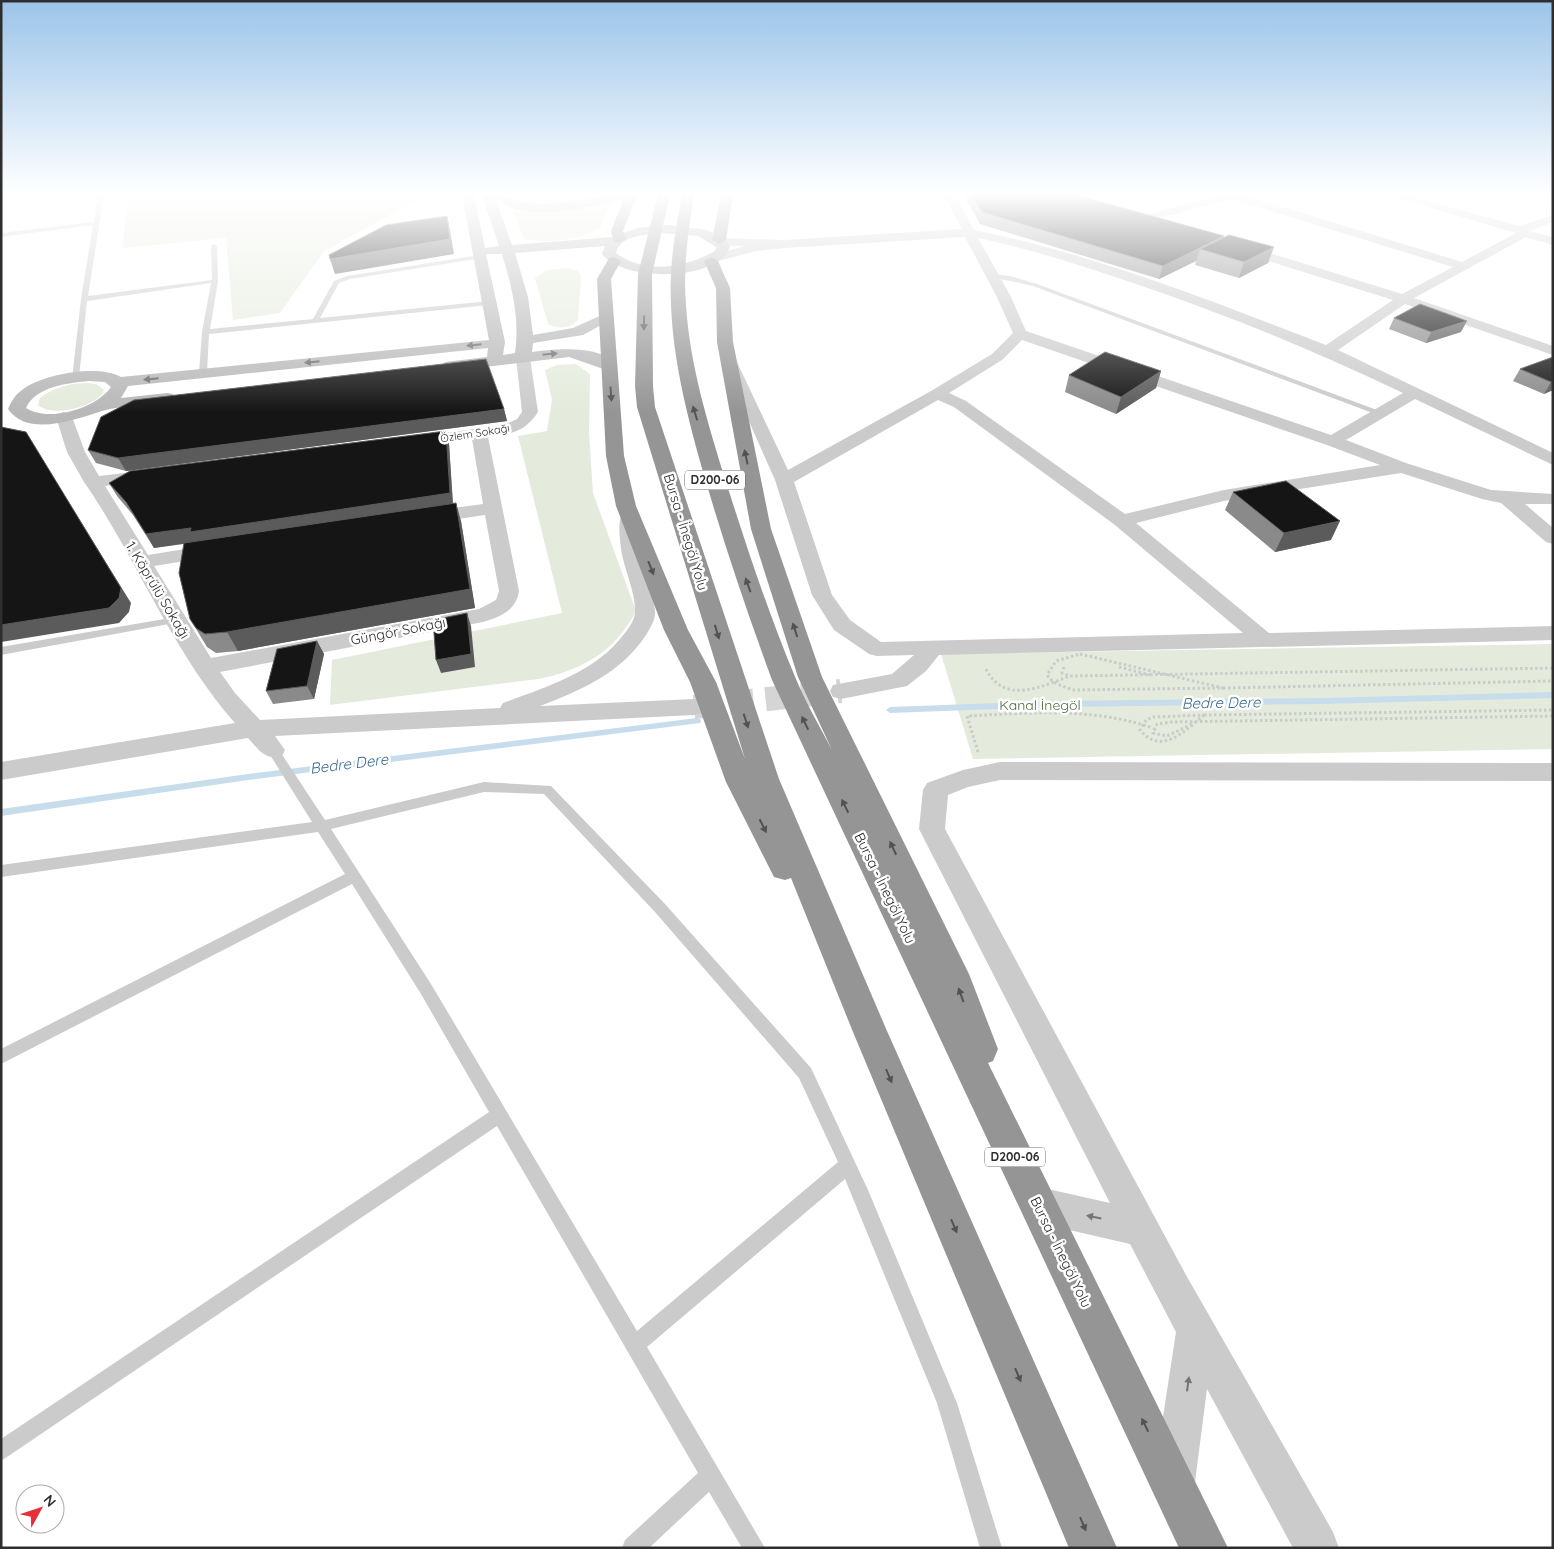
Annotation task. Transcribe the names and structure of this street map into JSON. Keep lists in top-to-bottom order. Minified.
{"streets":{"highway":["D200-06","Bursa - İnegöl Yolu"],"street":["Özlem Sokağı","1. Köprülü Sokağı","Güngör Sokağı"]},"crossings":[["Özlem Sokağı","Güngör Sokağı"],["1. Köprülü Sokağı","Güngör Sokağı"]],"water":["Bedre Dere"],"parks":["Kanal İnegöl"],"north":"top right"}
